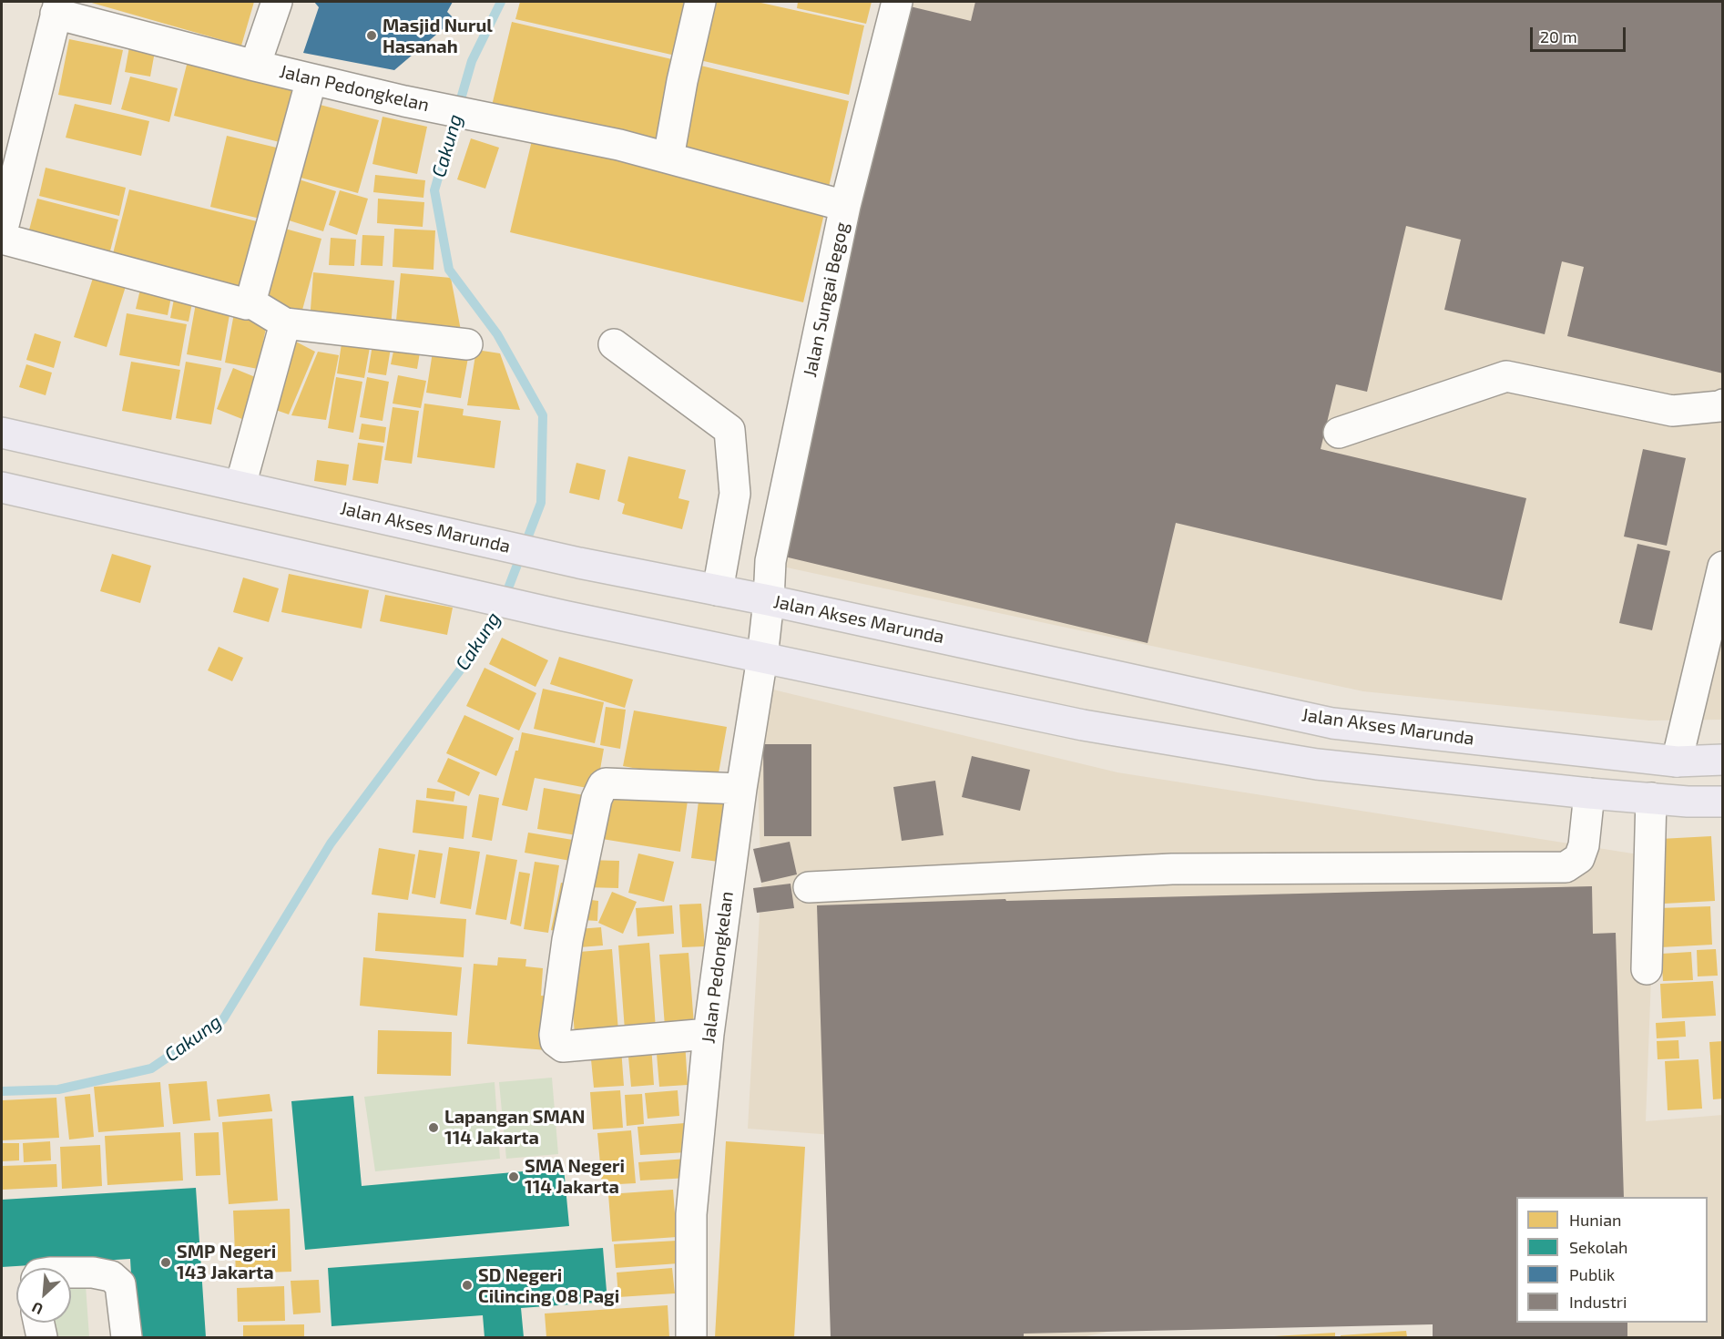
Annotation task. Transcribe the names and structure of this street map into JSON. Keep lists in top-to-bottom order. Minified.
{"streets":{"main road":["Jalan Akses Marunda"],"street":["Jalan Pedongkelan","Jalan Sungai Begog"]},"crossings":[["Jalan Pedongkelan","Jalan Sungai Begog"],["Jalan Pedongkelan","Jalan Akses Marunda"],["Jalan Sungai Begog","Jalan Akses Marunda"]],"water":["Cakung"],"places":["Masjid Nurul Hasanah","Lapangan SMAN 114 Jakarta","SMA Negeri 114 Jakarta","SMP Negeri 143 Jakarta","SD Negeri Cilincing 08 Pagi"],"legend":["Hunian","Sekolah","Publik","Industri"],"scale_bar":"20 m","north":"bottom left"}
